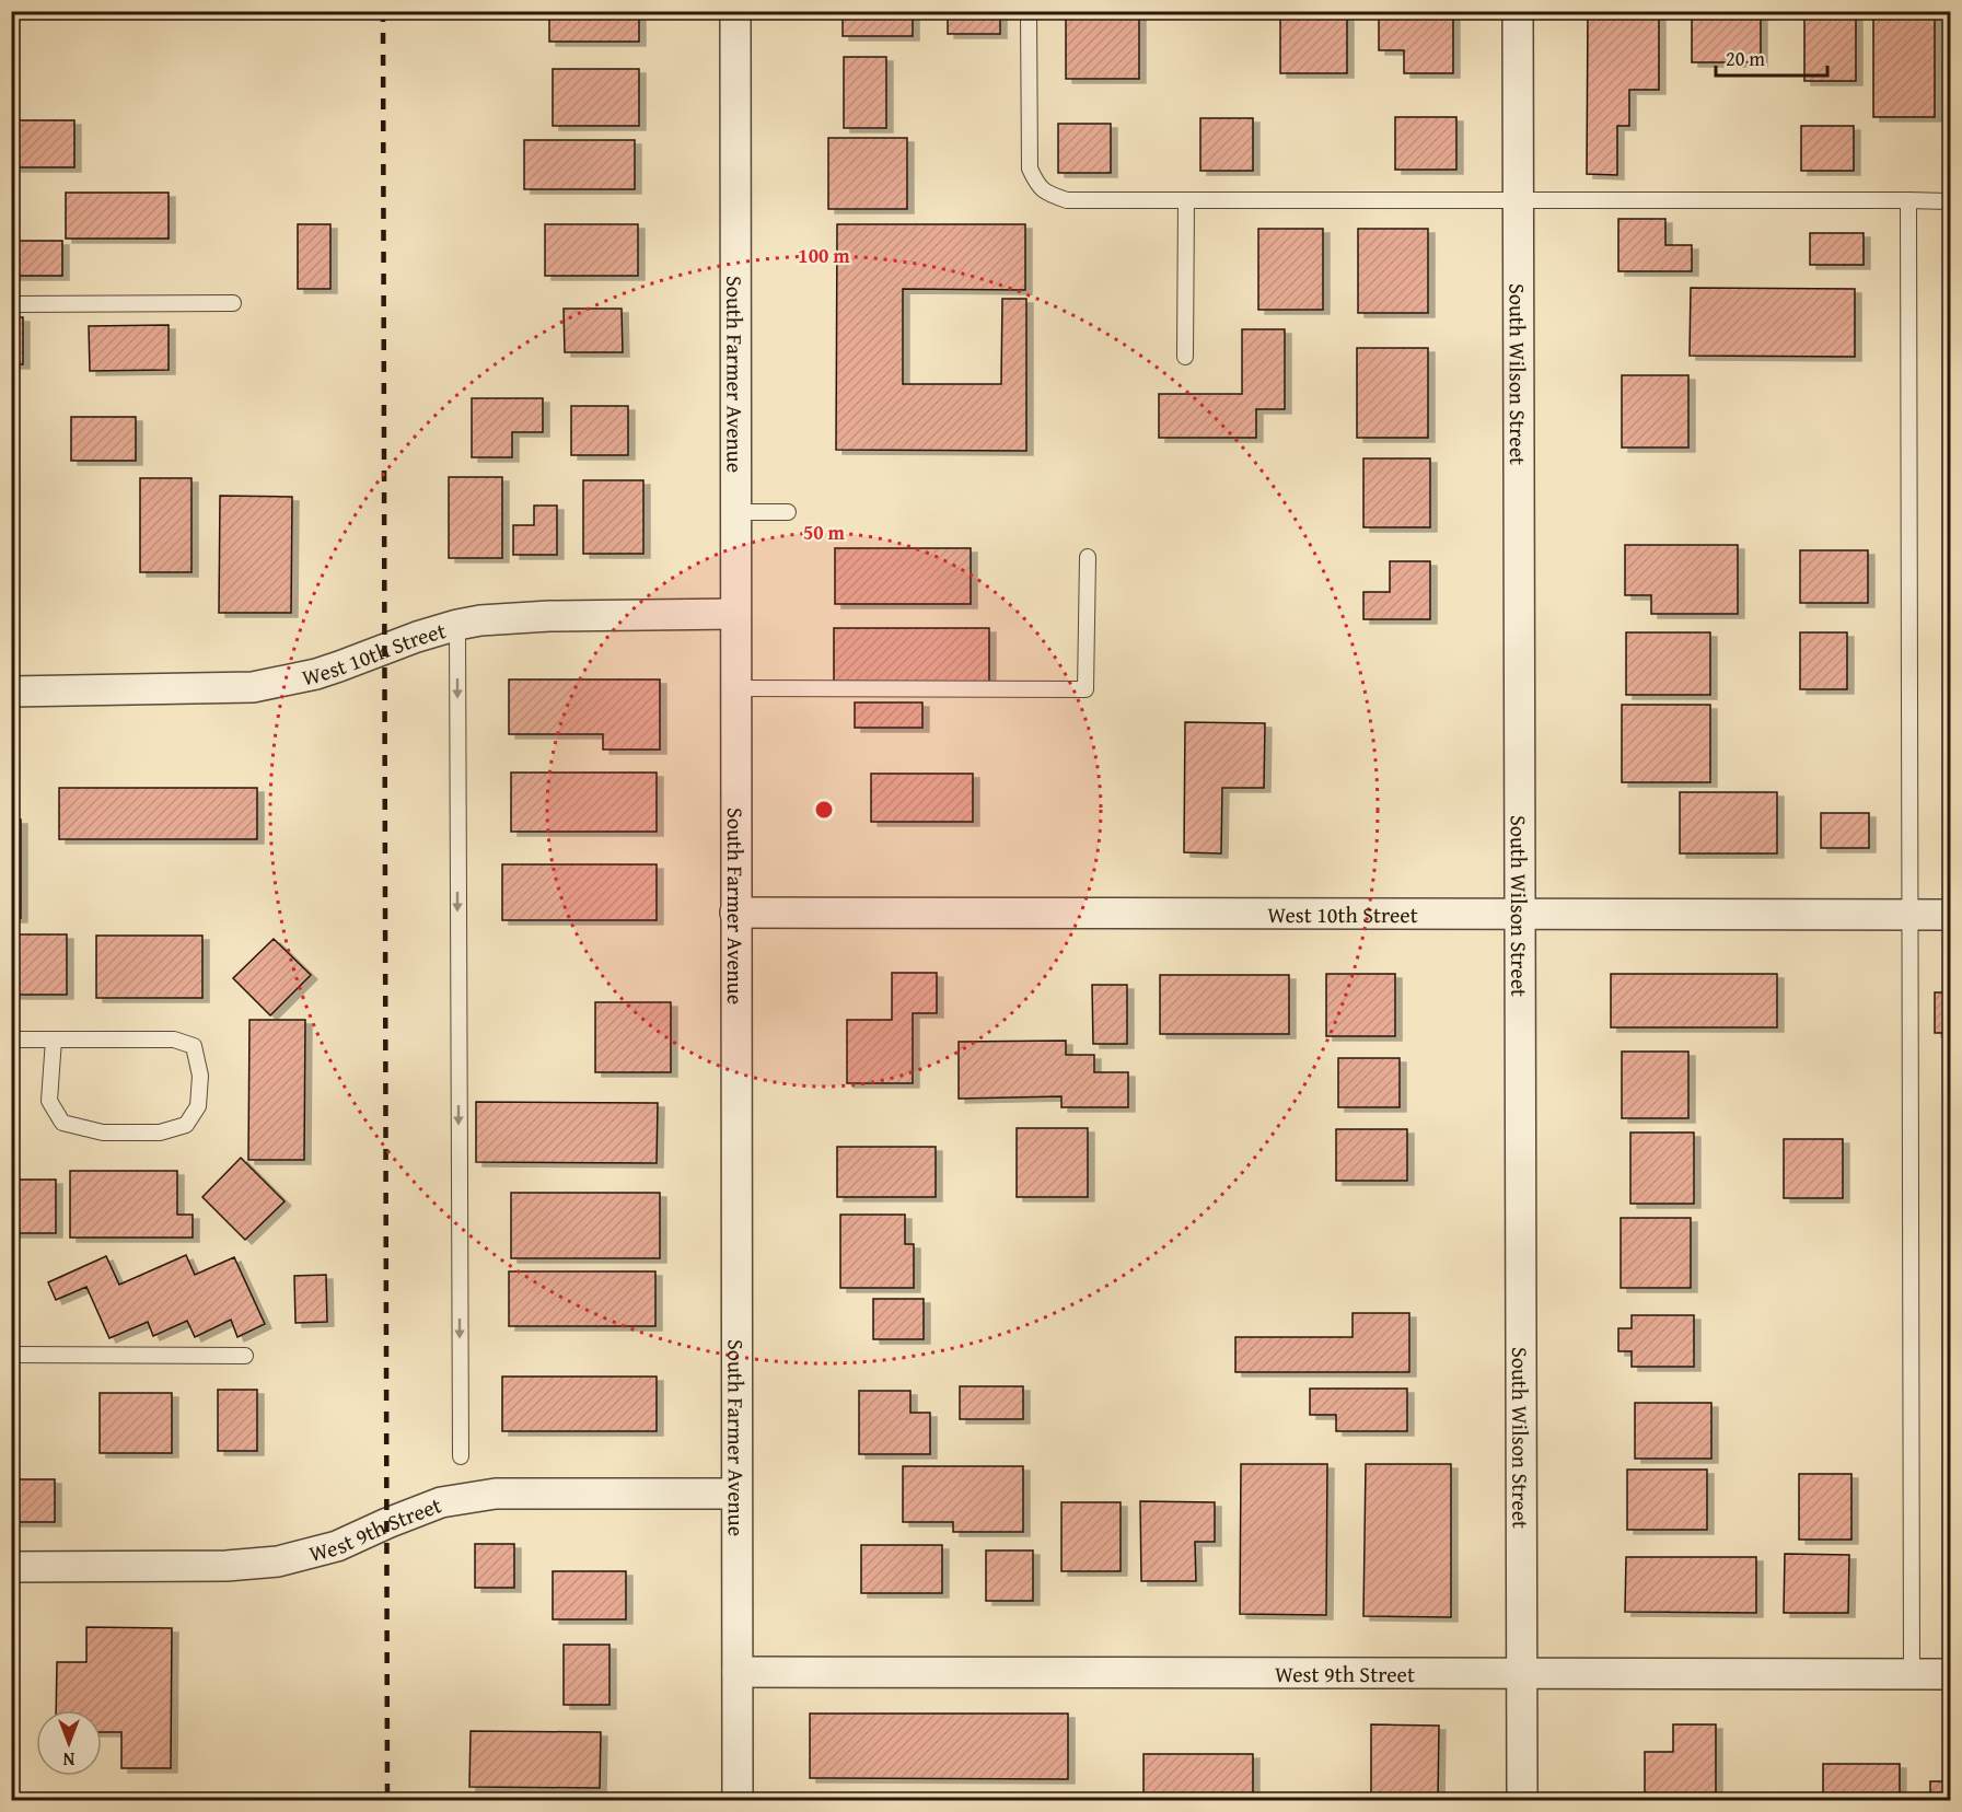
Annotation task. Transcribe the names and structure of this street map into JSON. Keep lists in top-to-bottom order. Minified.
{"streets":{"street":["South Farmer Avenue","South Wilson Street","West 10th Street","West 9th Street"]},"crossings":[["South Farmer Avenue","West 10th Street"],["South Farmer Avenue","West 9th Street"],["South Wilson Street","West 10th Street"],["South Wilson Street","West 9th Street"]],"scale_bar":"20 m","north":"bottom","rings":["100 m","50 m"]}
